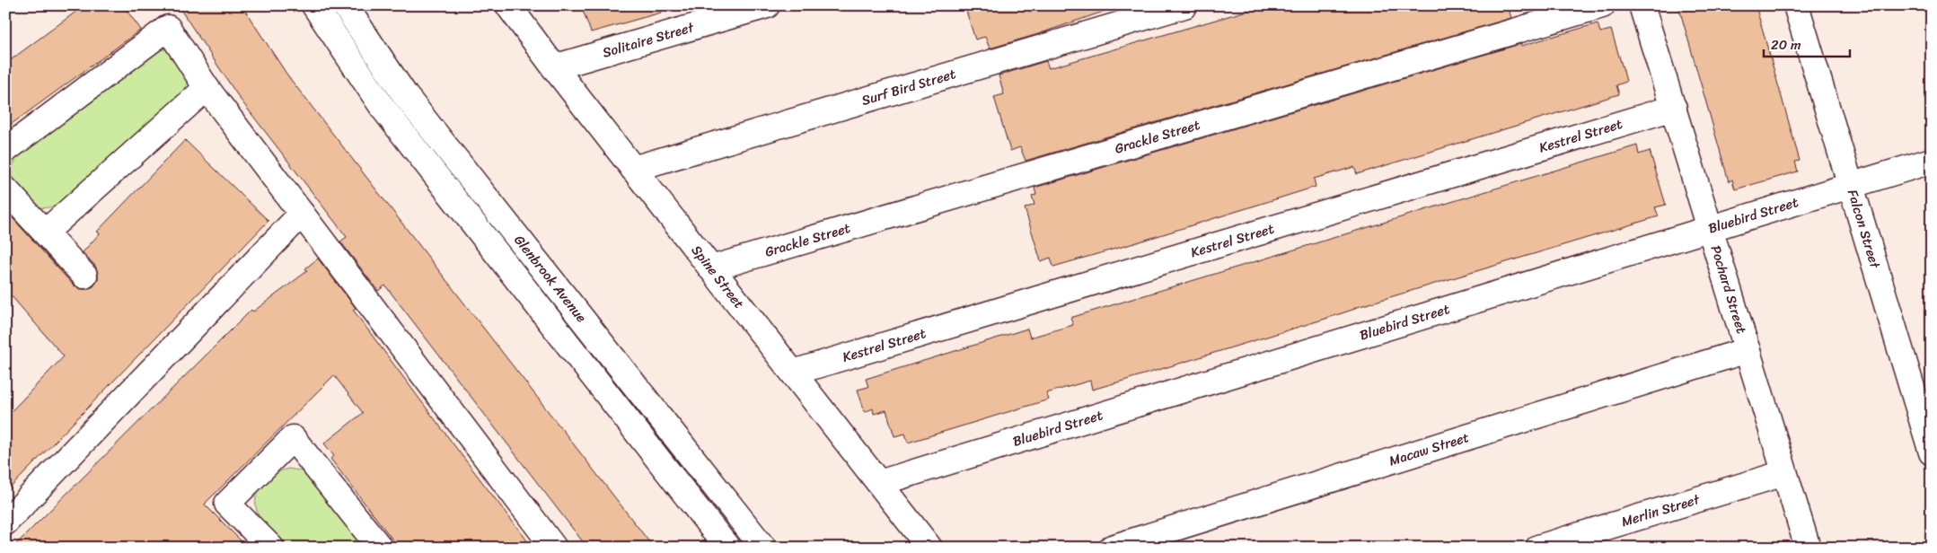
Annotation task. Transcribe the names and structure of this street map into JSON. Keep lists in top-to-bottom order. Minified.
{"streets":{"street":["Solitaire Street","Surf Bird Street","Kestrel Street","Grackle Street","Bluebird Street","Falcon Street","Spine Street","Glenbrook Avenue","Pochard Street","Macaw Street","Merlin Street"]},"crossings":[["Solitaire Street","Spine Street"],["Surf Bird Street","Spine Street"],["Kestrel Street","Spine Street"],["Kestrel Street","Pochard Street"],["Grackle Street","Spine Street"],["Bluebird Street","Falcon Street"],["Bluebird Street","Spine Street"],["Bluebird Street","Pochard Street"],["Pochard Street","Macaw Street"],["Pochard Street","Merlin Street"]],"scale_bar":"20 m"}
